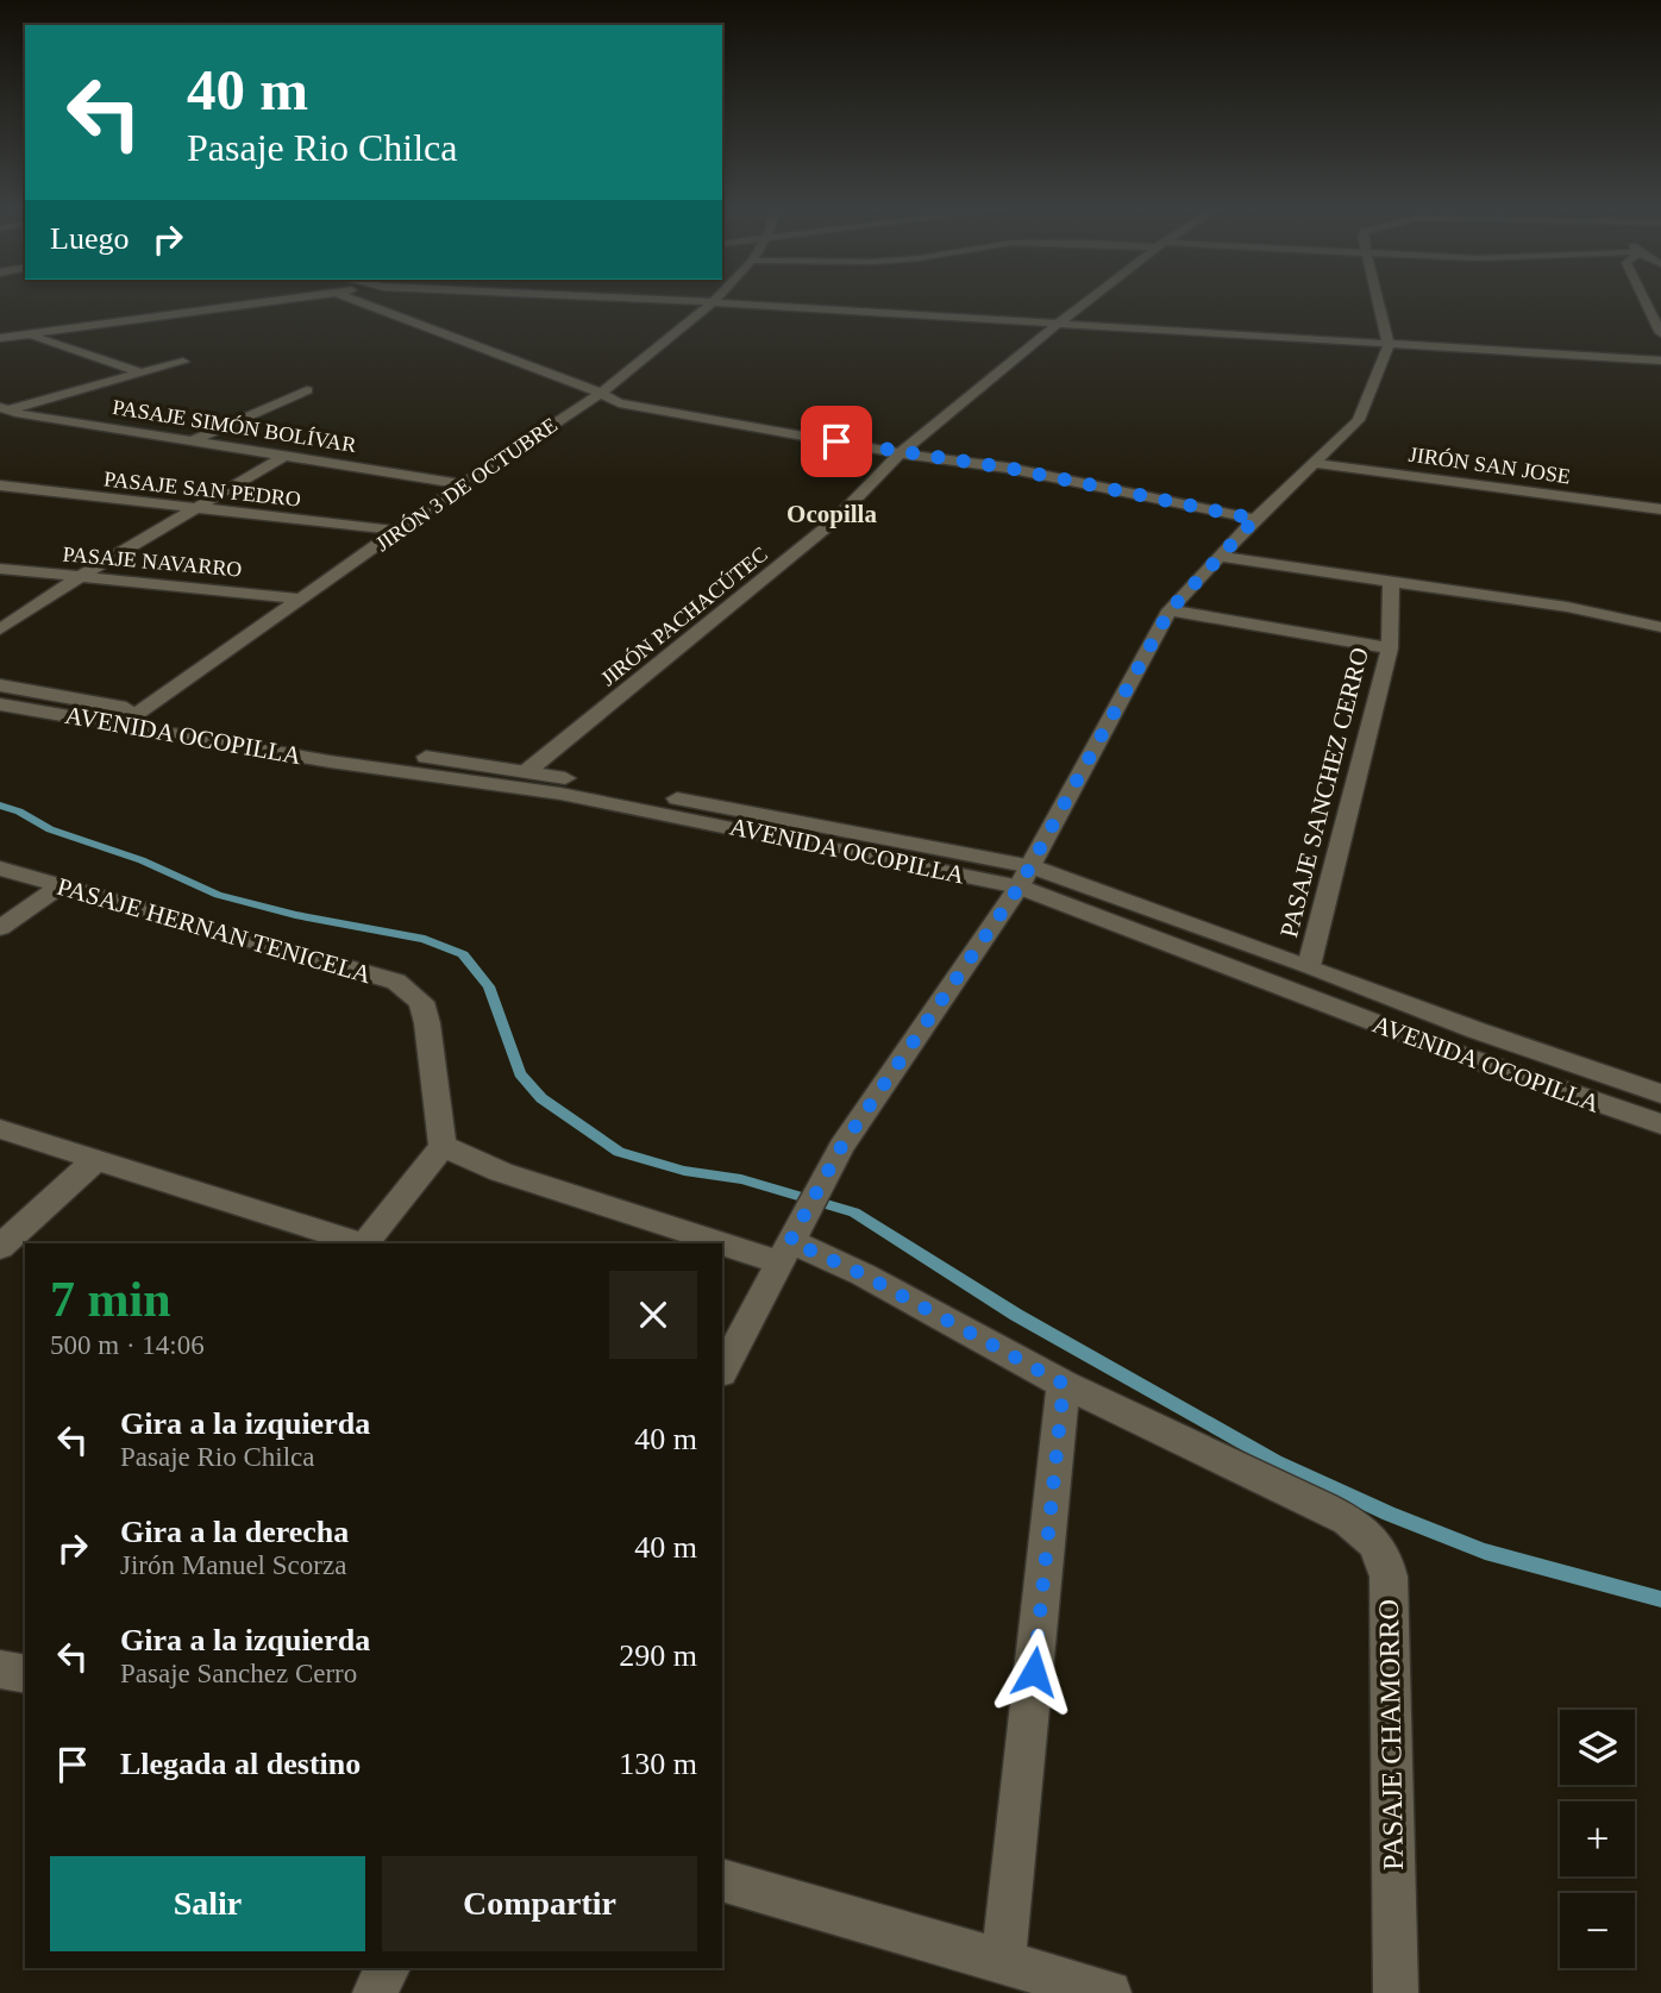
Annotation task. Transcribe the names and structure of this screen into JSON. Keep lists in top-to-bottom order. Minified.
{"streets":{"street":["PASAJE SIMÓN BOLÍVAR","JIRÓN SAN JOSE","JIRÓN 3 DE OCTUBRE","PASAJE SAN PEDRO","PASAJE NAVARRO","JIRÓN PACHACÚTEC","AVENIDA OCOPILLA","PASAJE SANCHEZ CERRO","PASAJE HERNAN TENICELA","PASAJE CHAMORRO"]},"crossings":[["PASAJE SIMÓN BOLÍVAR","JIRÓN 3 DE OCTUBRE"],["JIRÓN 3 DE OCTUBRE","PASAJE SAN PEDRO"],["JIRÓN 3 DE OCTUBRE","PASAJE NAVARRO"],["JIRÓN 3 DE OCTUBRE","AVENIDA OCOPILLA"],["JIRÓN PACHACÚTEC","AVENIDA OCOPILLA"],["AVENIDA OCOPILLA","PASAJE SANCHEZ CERRO"]],"districts":["Ocopilla"],"page":{"turn":["40 m","Pasaje Rio Chilca"],"then":"Luego","heading":["7 min","500 m · 14:06"],"list":[{"name":"Gira a la izquierda","note":"Pasaje Rio Chilca","value":"40 m"},{"name":"Gira a la derecha","note":"Jirón Manuel Scorza","value":"40 m"},{"name":"Gira a la izquierda","note":"Pasaje Sanchez Cerro","value":"290 m"},{"name":"Llegada al destino","value":"130 m"}],"map_buttons":["+","−"],"buttons":["Salir","Compartir"]}}
